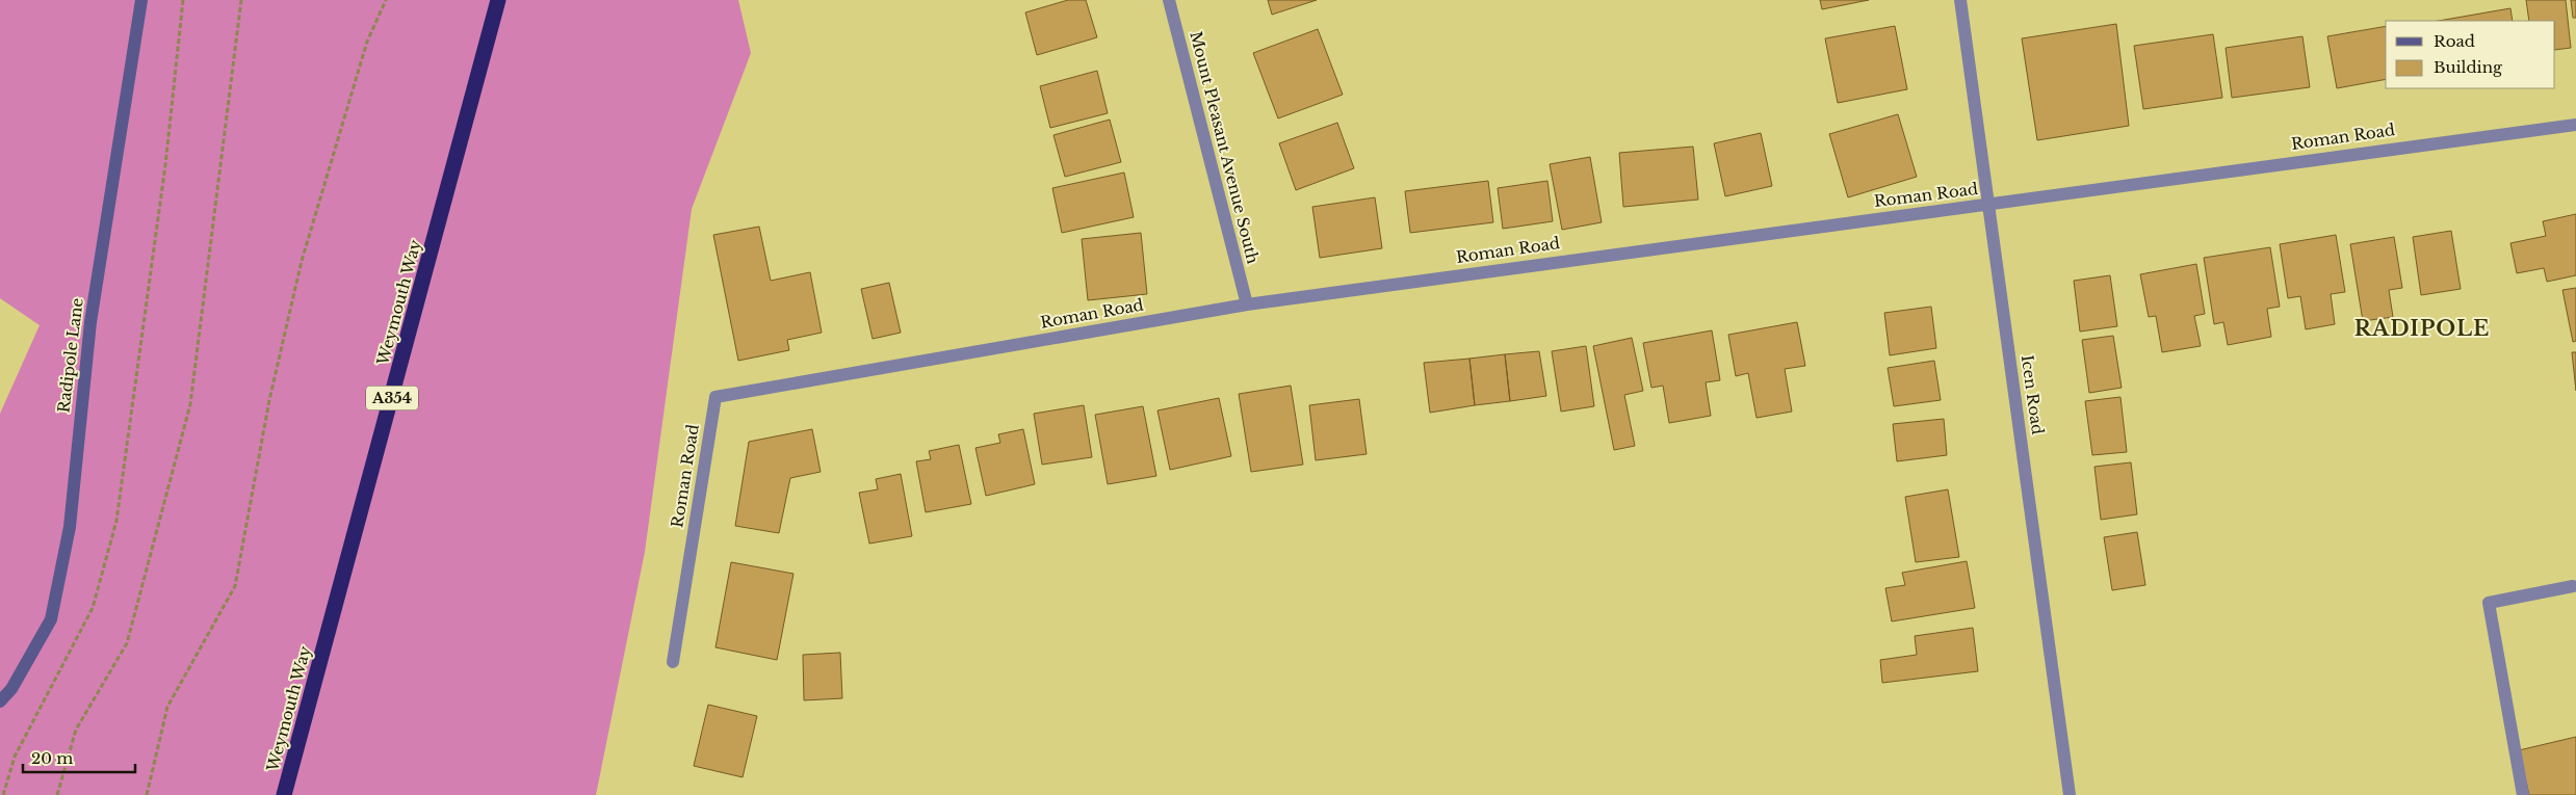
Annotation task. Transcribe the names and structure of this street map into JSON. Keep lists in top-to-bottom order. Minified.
{"streets":{"highway":["Weymouth Way","A354"],"street":["Roman Road","Mount Pleasant Avenue South","Radipole Lane","Icen Road"]},"crossings":[["Roman Road","Mount Pleasant Avenue South"],["Roman Road","Icen Road"]],"districts":["RADIPOLE"],"legend":["Road","Building"],"scale_bar":"20 m"}
